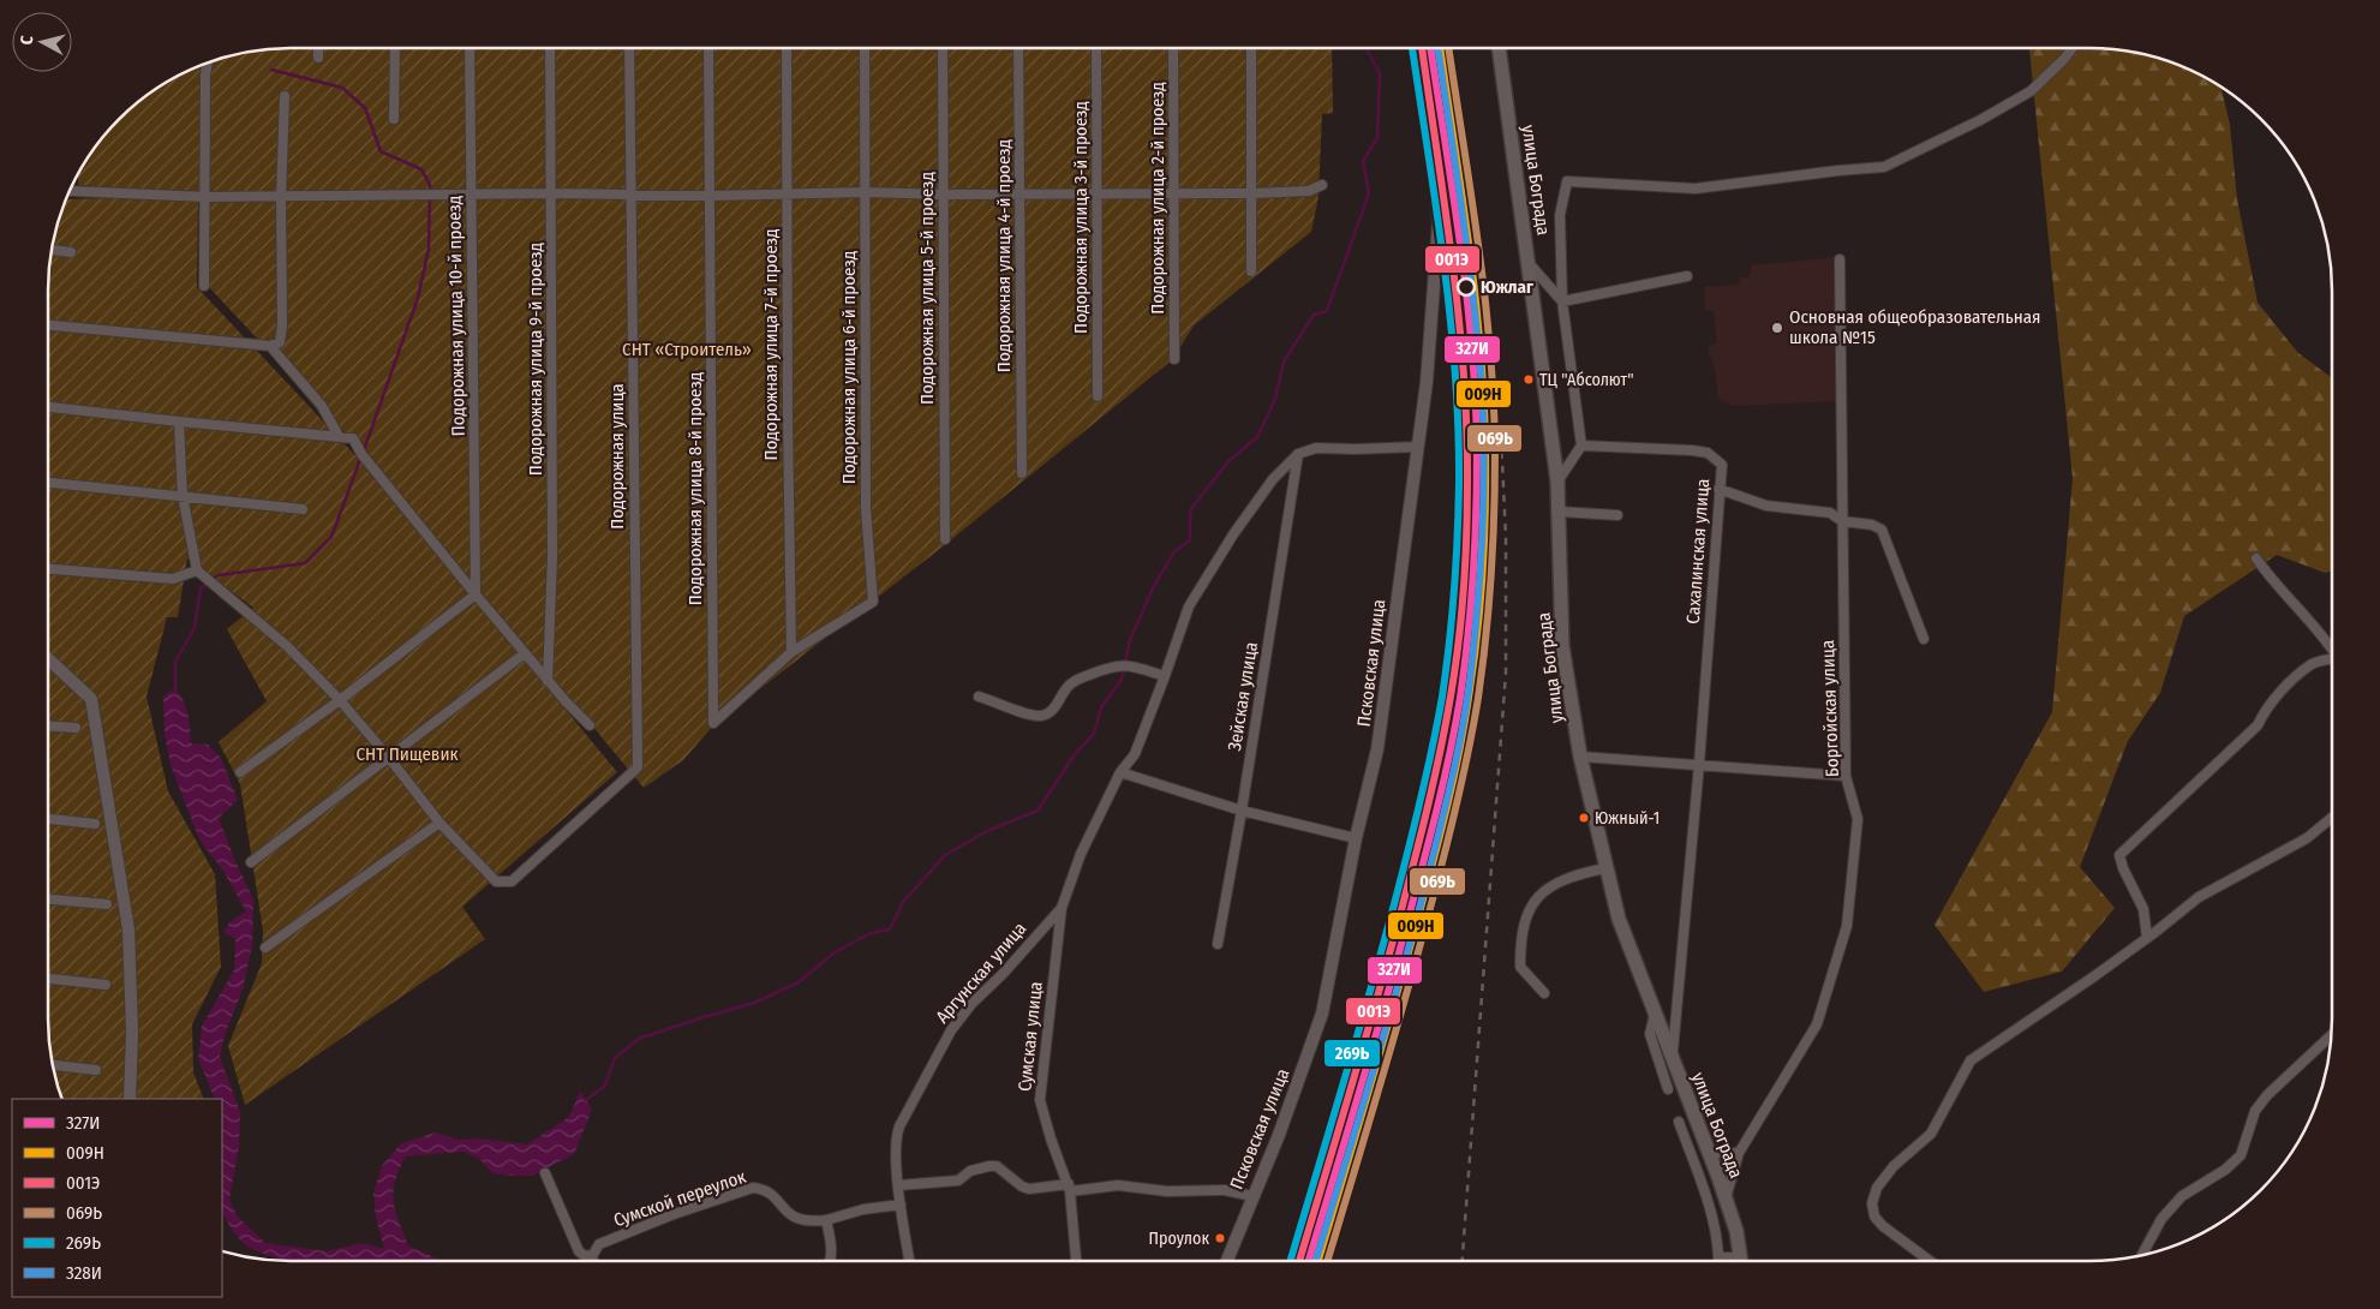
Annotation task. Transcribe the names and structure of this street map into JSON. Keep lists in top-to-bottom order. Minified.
{"streets":{"main road":["улица Бограда"],"street":["Подорожная улица 2-й проезд","Подорожная улица 3-й проезд","Подорожная улица 4-й проезд","Подорожная улица 5-й проезд","Подорожная улица 10-й проезд","Подорожная улица 7-й проезд","Подорожная улица 9-й проезд","Подорожная улица 6-й проезд","Подорожная улица","Подорожная улица 8-й проезд","Сахалинская улица","Псковская улица","Зейская улица","Боргойская улица","Аргунская улица","Сумская улица","Сумской переулок"]},"crossings":[["улица Бограда","Сахалинская улица"],["улица Бограда","Боргойская улица"],["Подорожная улица 7-й проезд","Подорожная улица 6-й проезд"],["Подорожная улица 7-й проезд","Подорожная улица 8-й проезд"],["Подорожная улица 6-й проезд","Подорожная улица 8-й проезд"],["Аргунская улица","Сумская улица"],["Аргунская улица","Сумской переулок"]],"parks":["СНТ «Строитель»","СНТ Пищевик"],"places":["Южлаг","Основная общеобразовательная школа №15","ТЦ \"Абсолют\"","Южный-1","Проулок"],"lines":["transit line 327И","transit line 009Н","transit line 001Э","transit line 069Ь","transit line 269Ь","transit line 328И"],"legend":["327И","009Н","001Э","069Ь","269Ь","328И"],"north":"left"}
